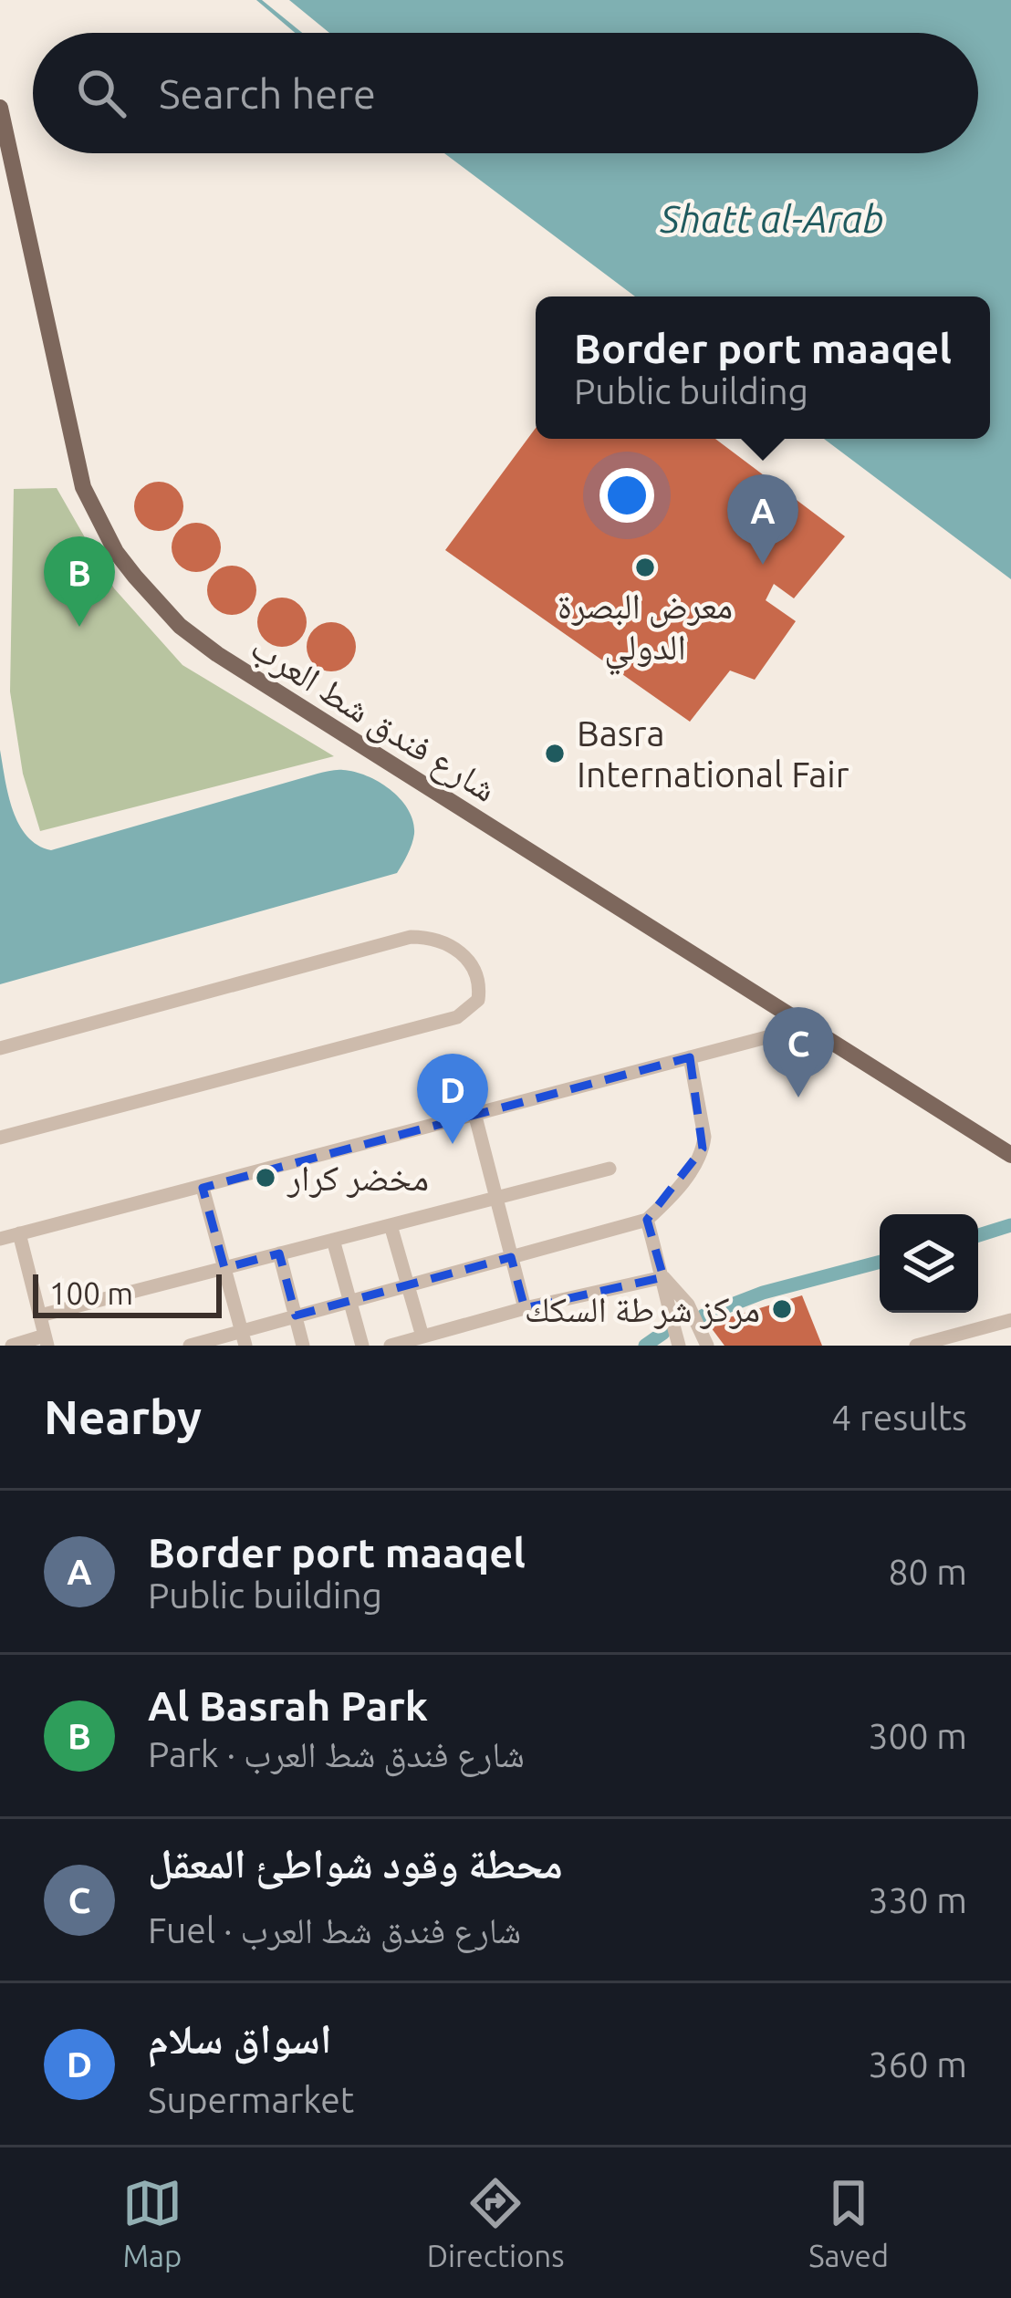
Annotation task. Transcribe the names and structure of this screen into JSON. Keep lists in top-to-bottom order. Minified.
{"streets":{"main road":["شارع فندق شط العرب"]},"water":["Shatt al-Arab"],"places":["معرض البصرة الدولي","Basra International Fair","مخضر كرار","مركز شرطة السكك"],"scale_bar":"100 m","page":{"search":"Search here","popup":["Border port maaqel","Public building"],"pins":["A","B","C","D"],"scale":"100 m","heading":["Nearby","4 results"],"list":[{"mark":"A","name":"Border port maaqel","note":"Public building","value":"80 m"},{"mark":"B","name":"Al Basrah Park","note":"Park · شارع فندق شط العرب","value":"300 m"},{"mark":"C","name":"محطة وقود شواطئ المعقل","note":"Fuel · شارع فندق شط العرب","value":"330 m"},{"mark":"D","name":"اسواق سلام","note":"Supermarket","value":"360 m"}],"nav":["Map","Directions","Saved"]}}
